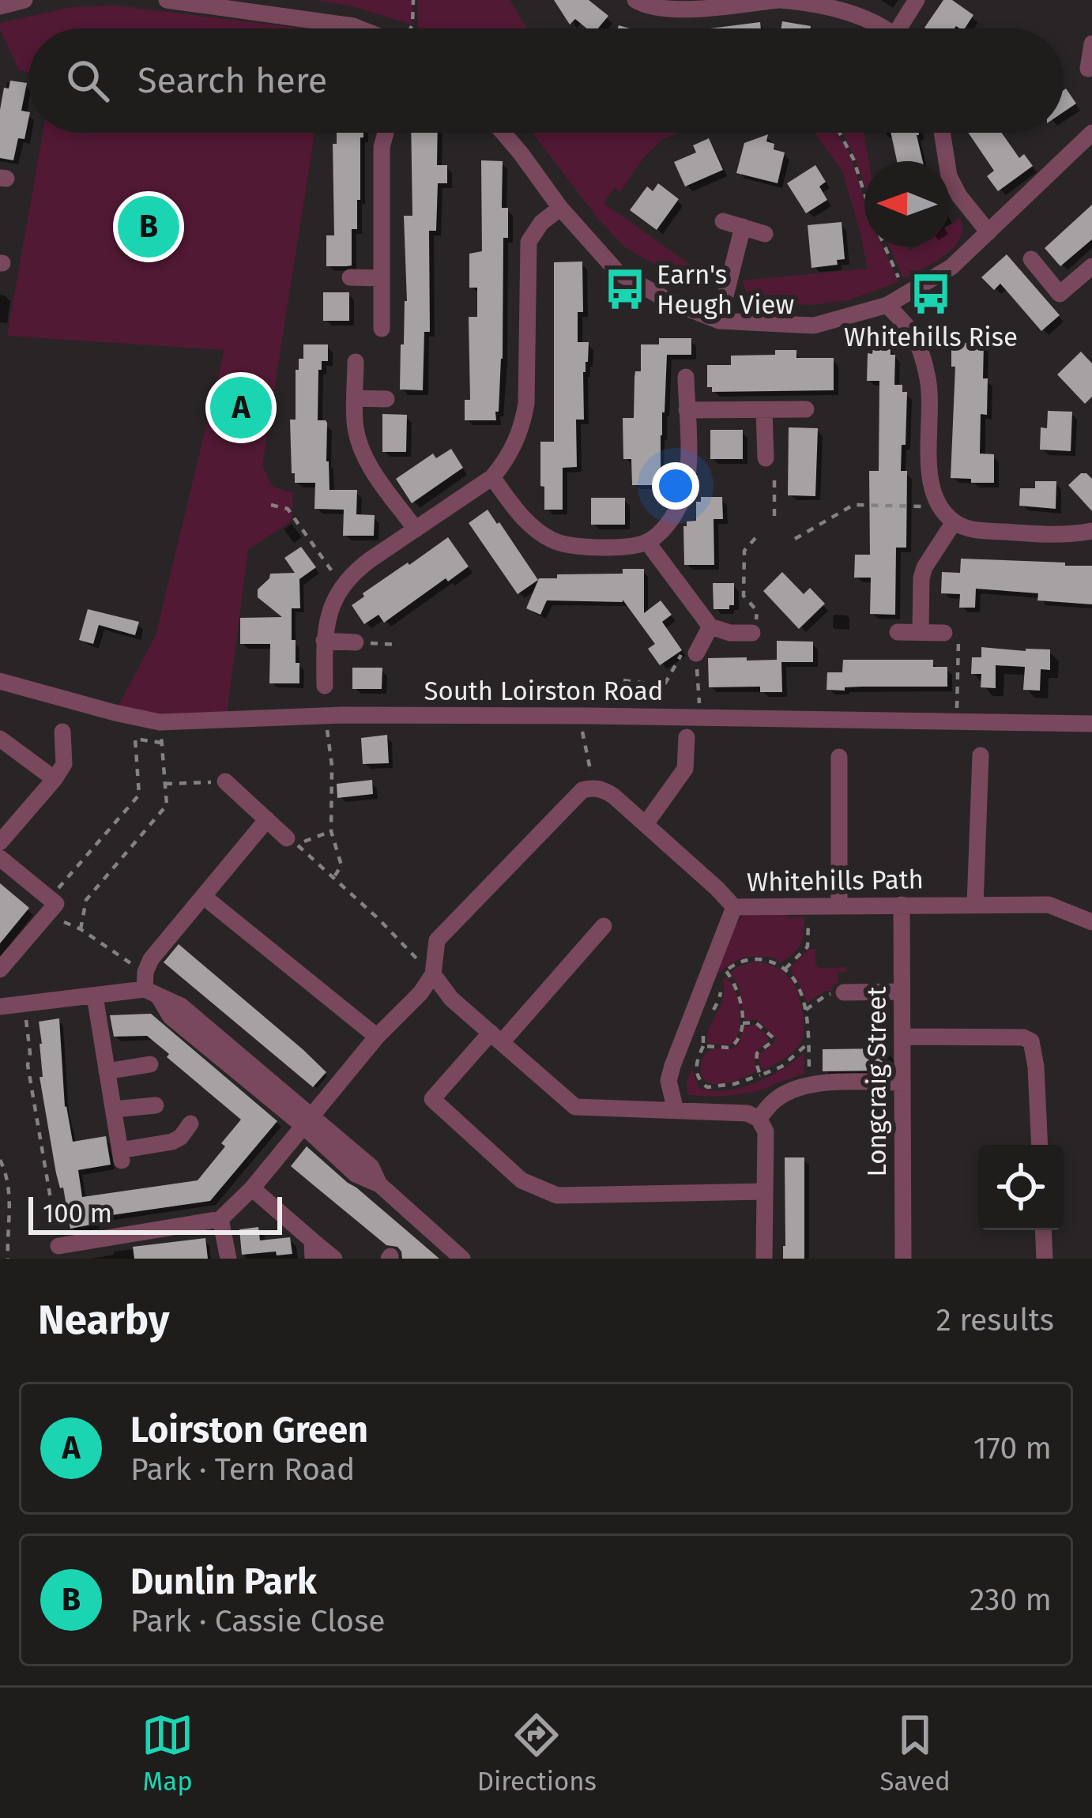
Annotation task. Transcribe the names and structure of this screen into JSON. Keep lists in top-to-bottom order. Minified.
{"streets":{"street":["South Loirston Road","Whitehills Path","Longcraig Street"]},"crossings":[["Whitehills Path","Longcraig Street"]],"places":{"bus stop":["Earn's Heugh View","Whitehills Rise"]},"scale_bar":"100 m","north":"left","page":{"search":"Search here","pins":["B","A"],"scale":"100 m","heading":["Nearby","2 results"],"list":[{"mark":"A","name":"Loirston Green","note":"Park · Tern Road","value":"170 m"},{"mark":"B","name":"Dunlin Park","note":"Park · Cassie Close","value":"230 m"}],"nav":["Map","Directions","Saved"]}}
